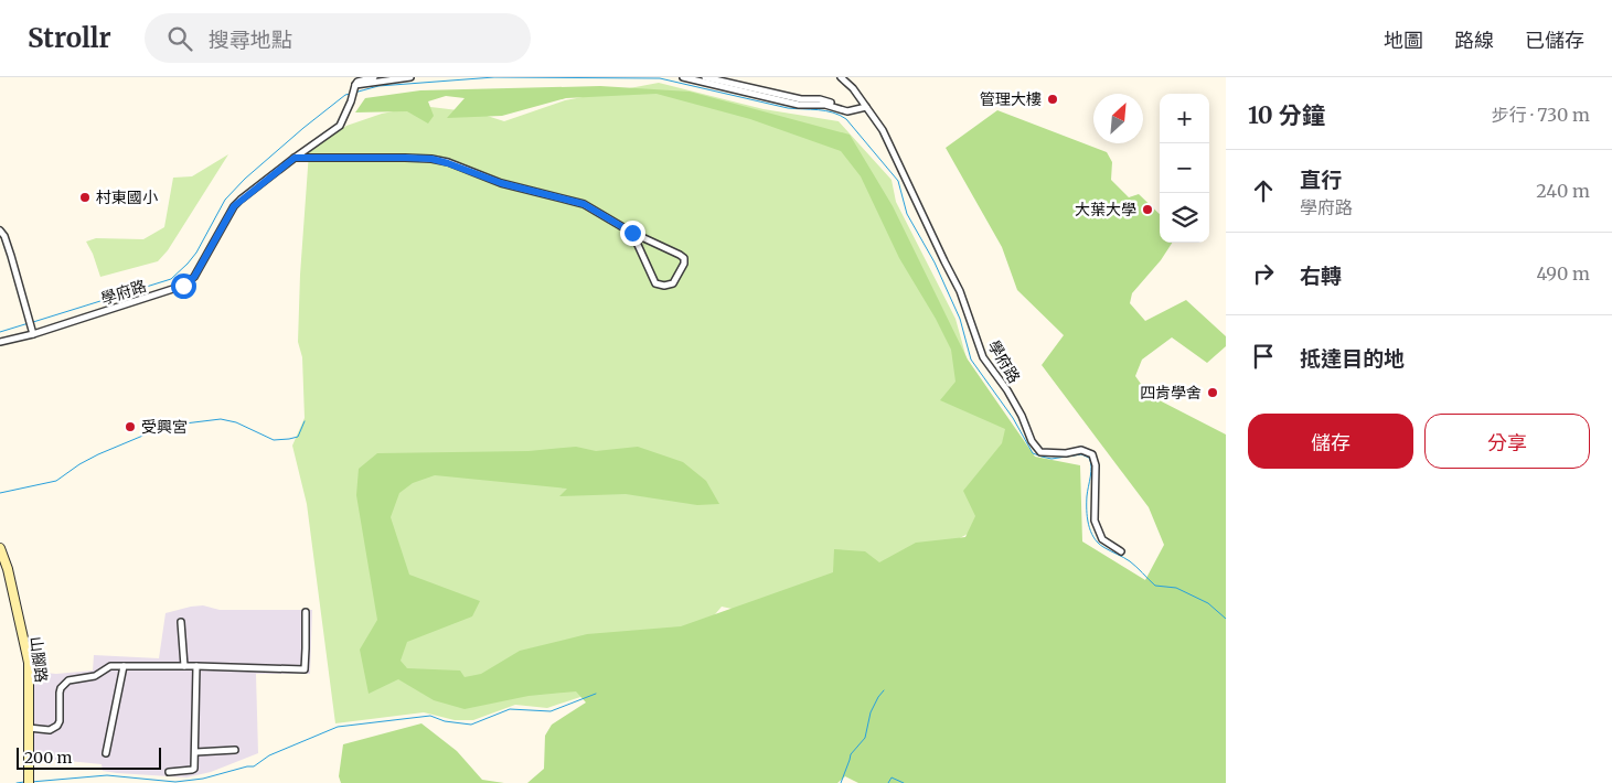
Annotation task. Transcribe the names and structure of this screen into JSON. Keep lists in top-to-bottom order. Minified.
{"streets":{"main road":["山腳路"],"street":["學府路"]},"places":["管理大樓","村東國小","大葉大學","四肯學舍","受興宮"],"scale_bar":"200 m","north":"top right","page":{"header":"Strollr","search":"搜尋地點","nav":["地圖","路線","已儲存"],"heading":["10 分鐘","步行 · 730 m"],"map_buttons":["+","−"],"list":[["直行","學府路","240 m"],["右轉","490 m"],"抵達目的地"],"buttons":["儲存","分享"],"scale":"200 m"}}
